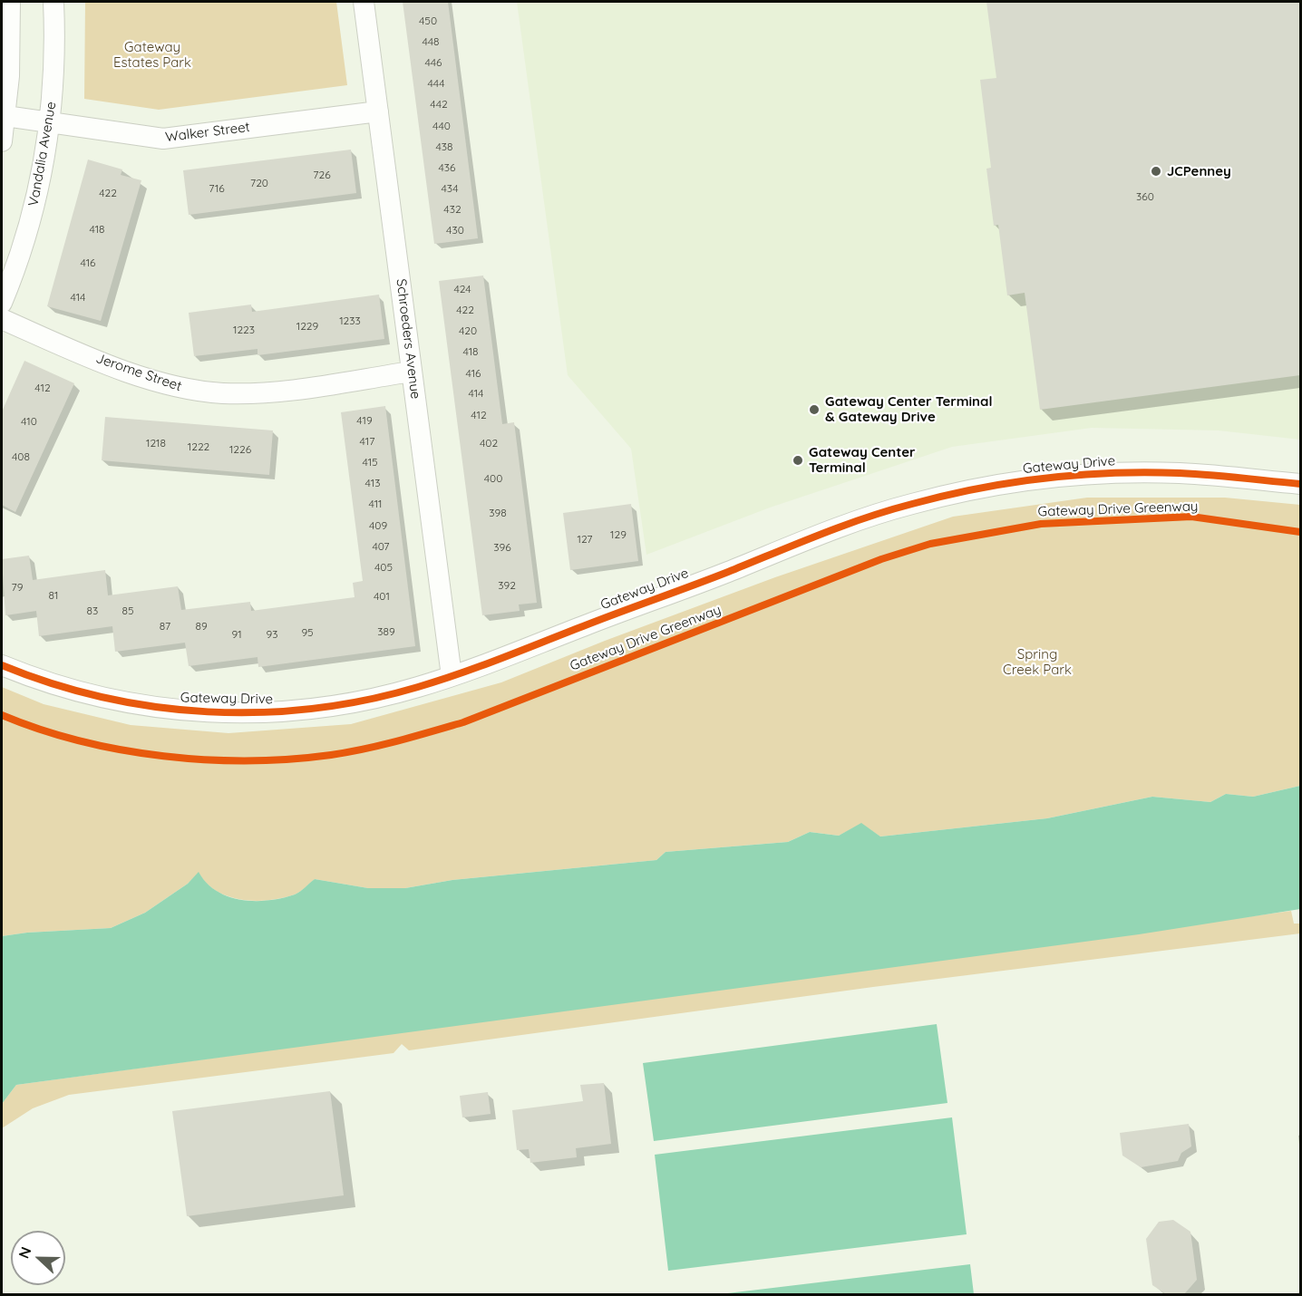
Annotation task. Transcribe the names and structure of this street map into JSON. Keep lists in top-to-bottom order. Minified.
{"streets":{"street":["Walker Street","Vandalia Avenue","Schroeders Avenue","Jerome Street","Gateway Drive"],"cycle path":["Gateway Drive Greenway"]},"crossings":[["Walker Street","Vandalia Avenue"],["Walker Street","Schroeders Avenue"],["Schroeders Avenue","Jerome Street"],["Schroeders Avenue","Gateway Drive"]],"parks":["Gateway Estates Park","Spring Creek Park"],"places":["JCPenney","Gateway Center Terminal & Gateway Drive","Gateway Center Terminal"],"house_numbers":["450","448","446","444","442","440","438","436","726","720","716","434","422","360","432","418","430","416","424","414","422","1233","1229","1223","420","418","416","412","414","412","419","410","417","1218","402","1222","1226","408","415","400","413","411","398","409","129","127","407","396","405","392","79","81","401","83","85","87","89","389","95","91","93"],"north":"left"}
